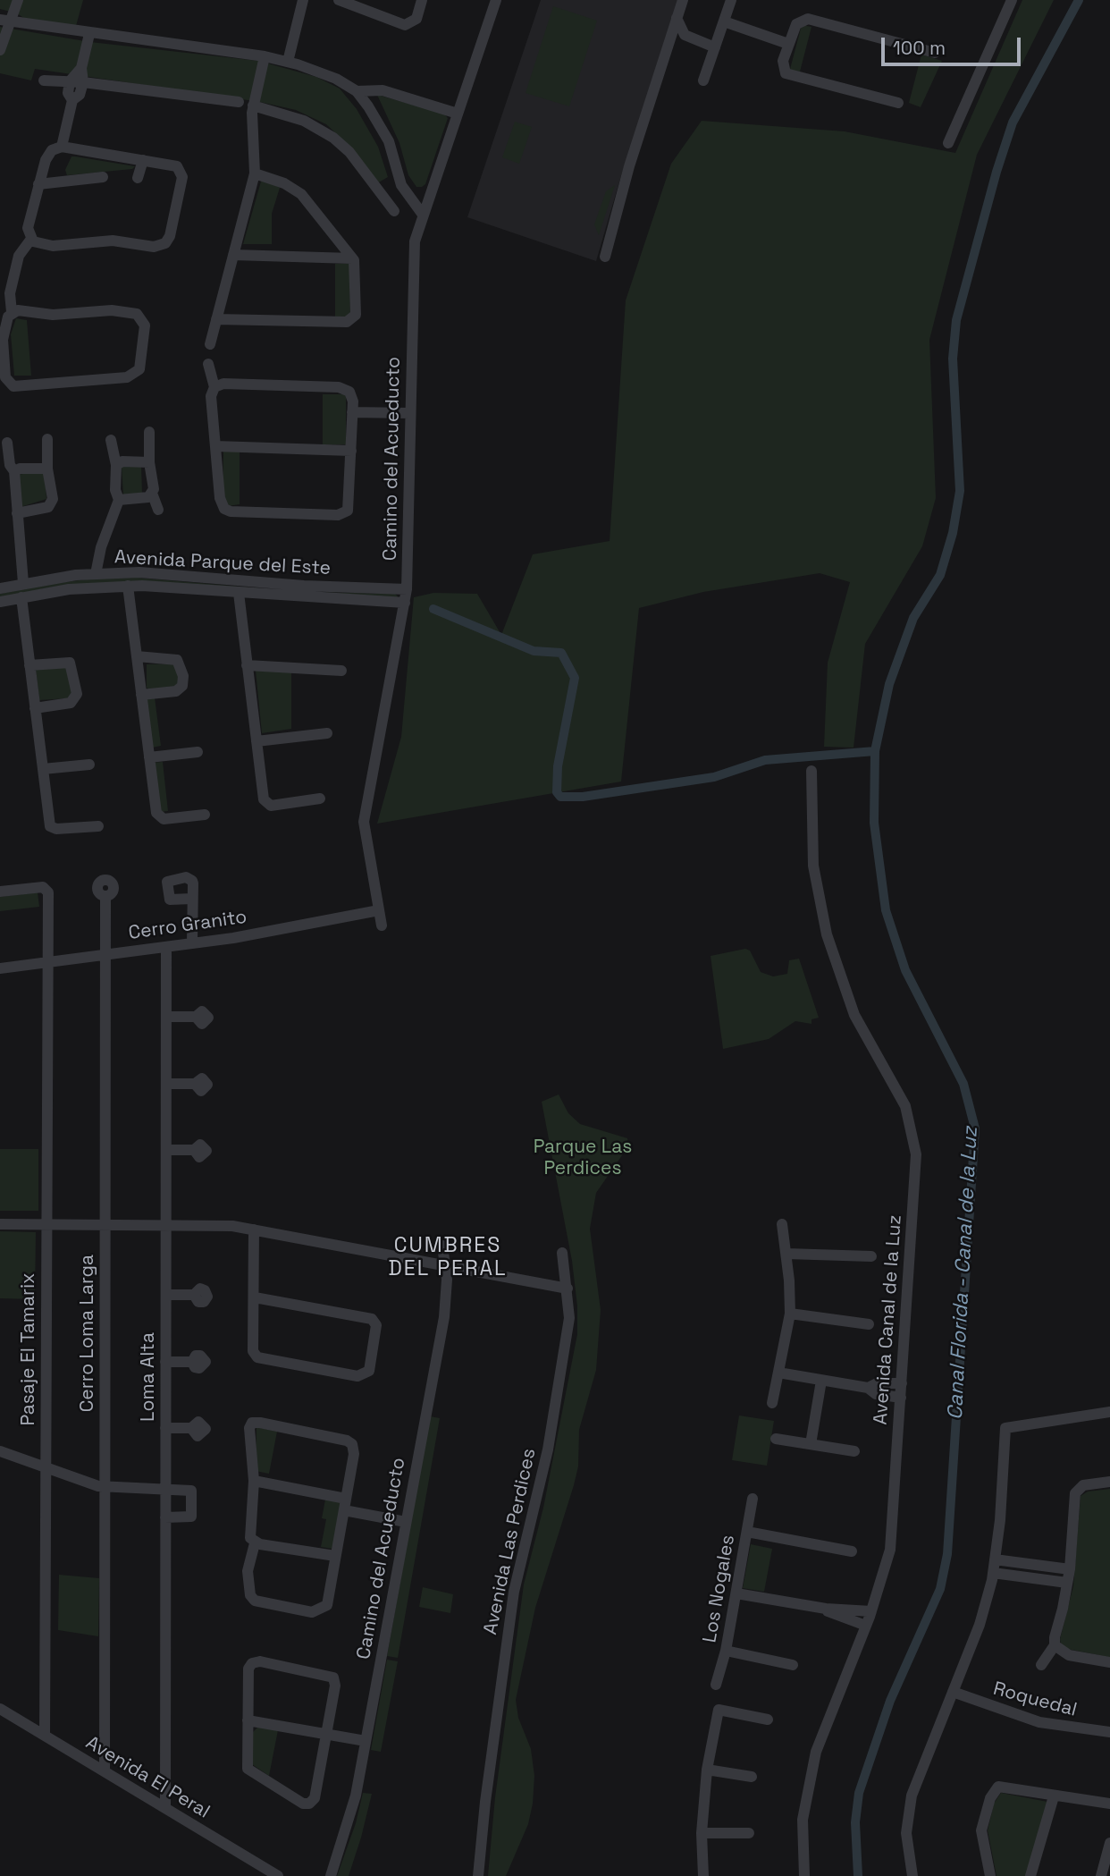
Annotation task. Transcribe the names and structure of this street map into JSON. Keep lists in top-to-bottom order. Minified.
{"streets":{"street":["Camino del Acueducto","Avenida Parque del Este","Cerro Granito","Avenida Canal de la Luz","Cerro Loma Larga","Pasaje El Tamarix","Loma Alta","Avenida Las Perdices","Los Nogales","Roquedal","Avenida El Peral"]},"crossings":[["Camino del Acueducto","Avenida Parque del Este"],["Camino del Acueducto","Cerro Granito"],["Cerro Granito","Cerro Loma Larga"],["Cerro Granito","Pasaje El Tamarix"],["Cerro Granito","Loma Alta"],["Cerro Loma Larga","Avenida El Peral"],["Pasaje El Tamarix","Avenida El Peral"],["Loma Alta","Avenida El Peral"]],"districts":["CUMBRES DEL PERAL"],"water":["Canal Florida - Canal de la Luz"],"parks":["Parque Las Perdices"],"scale_bar":"100 m"}
